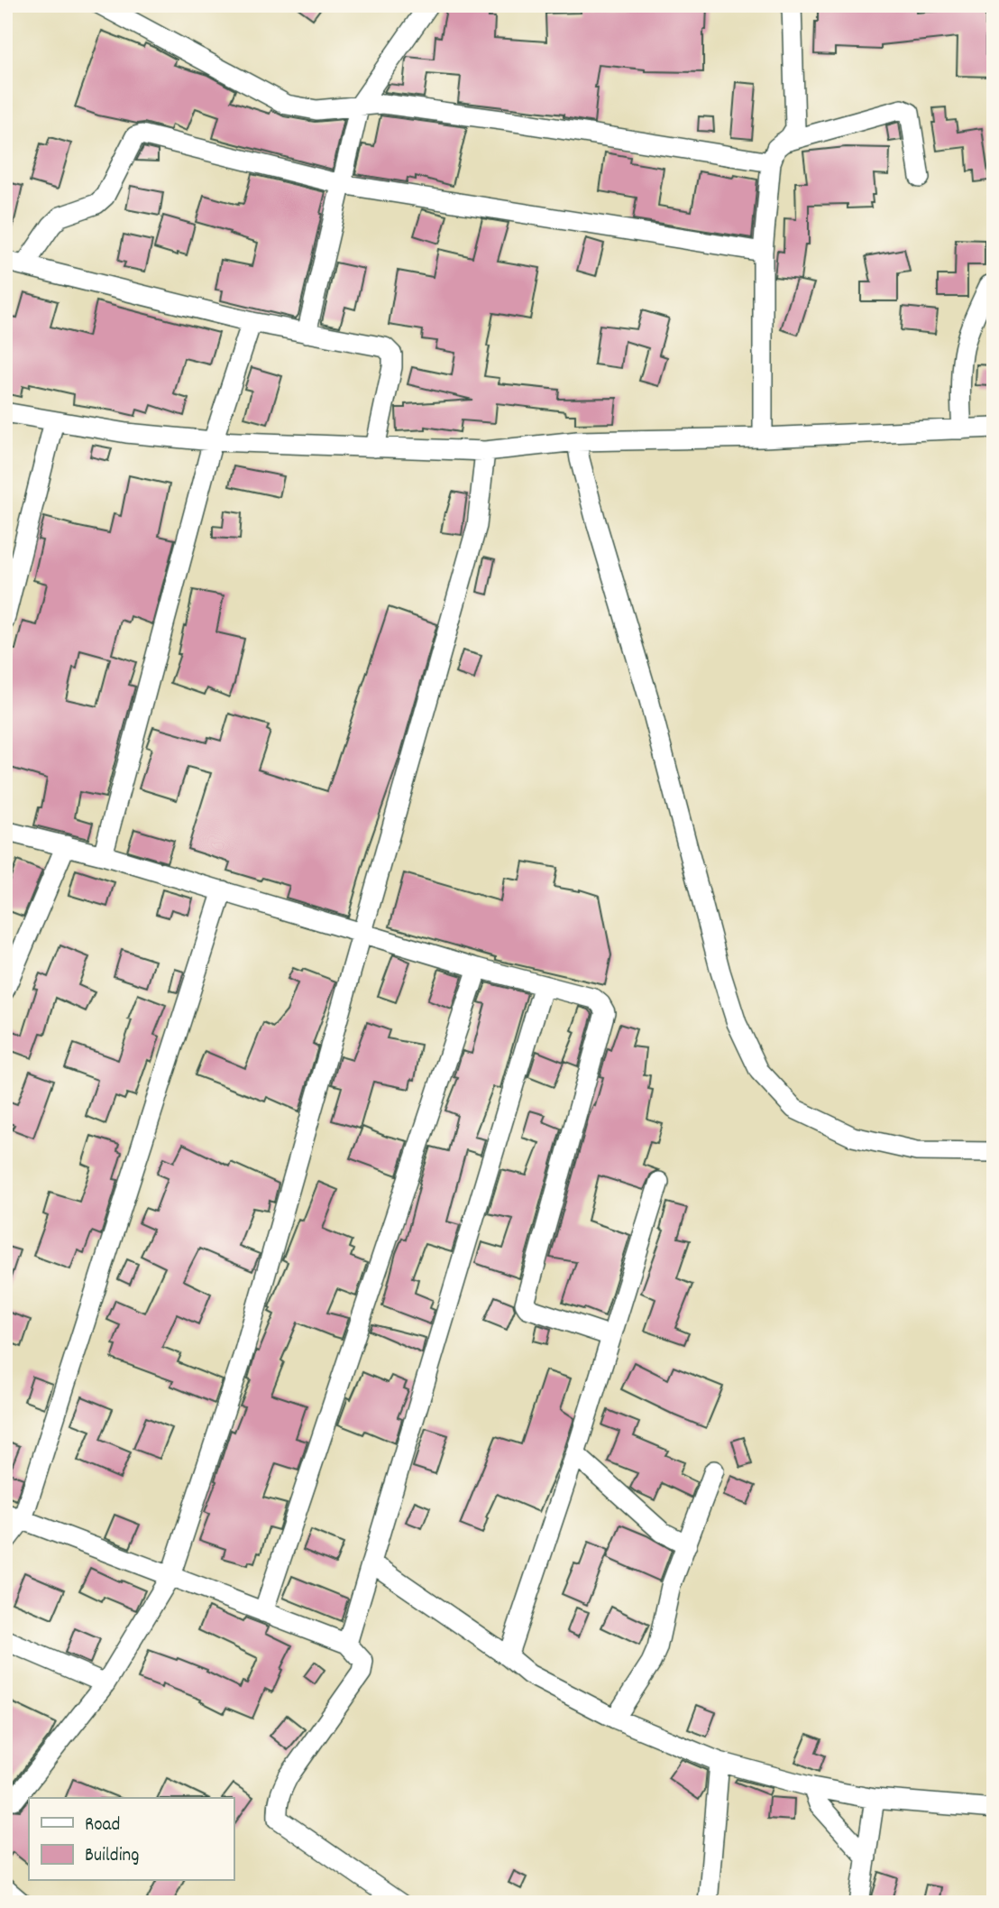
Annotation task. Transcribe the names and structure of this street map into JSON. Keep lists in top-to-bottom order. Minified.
{"legend":["Road","Building"]}
